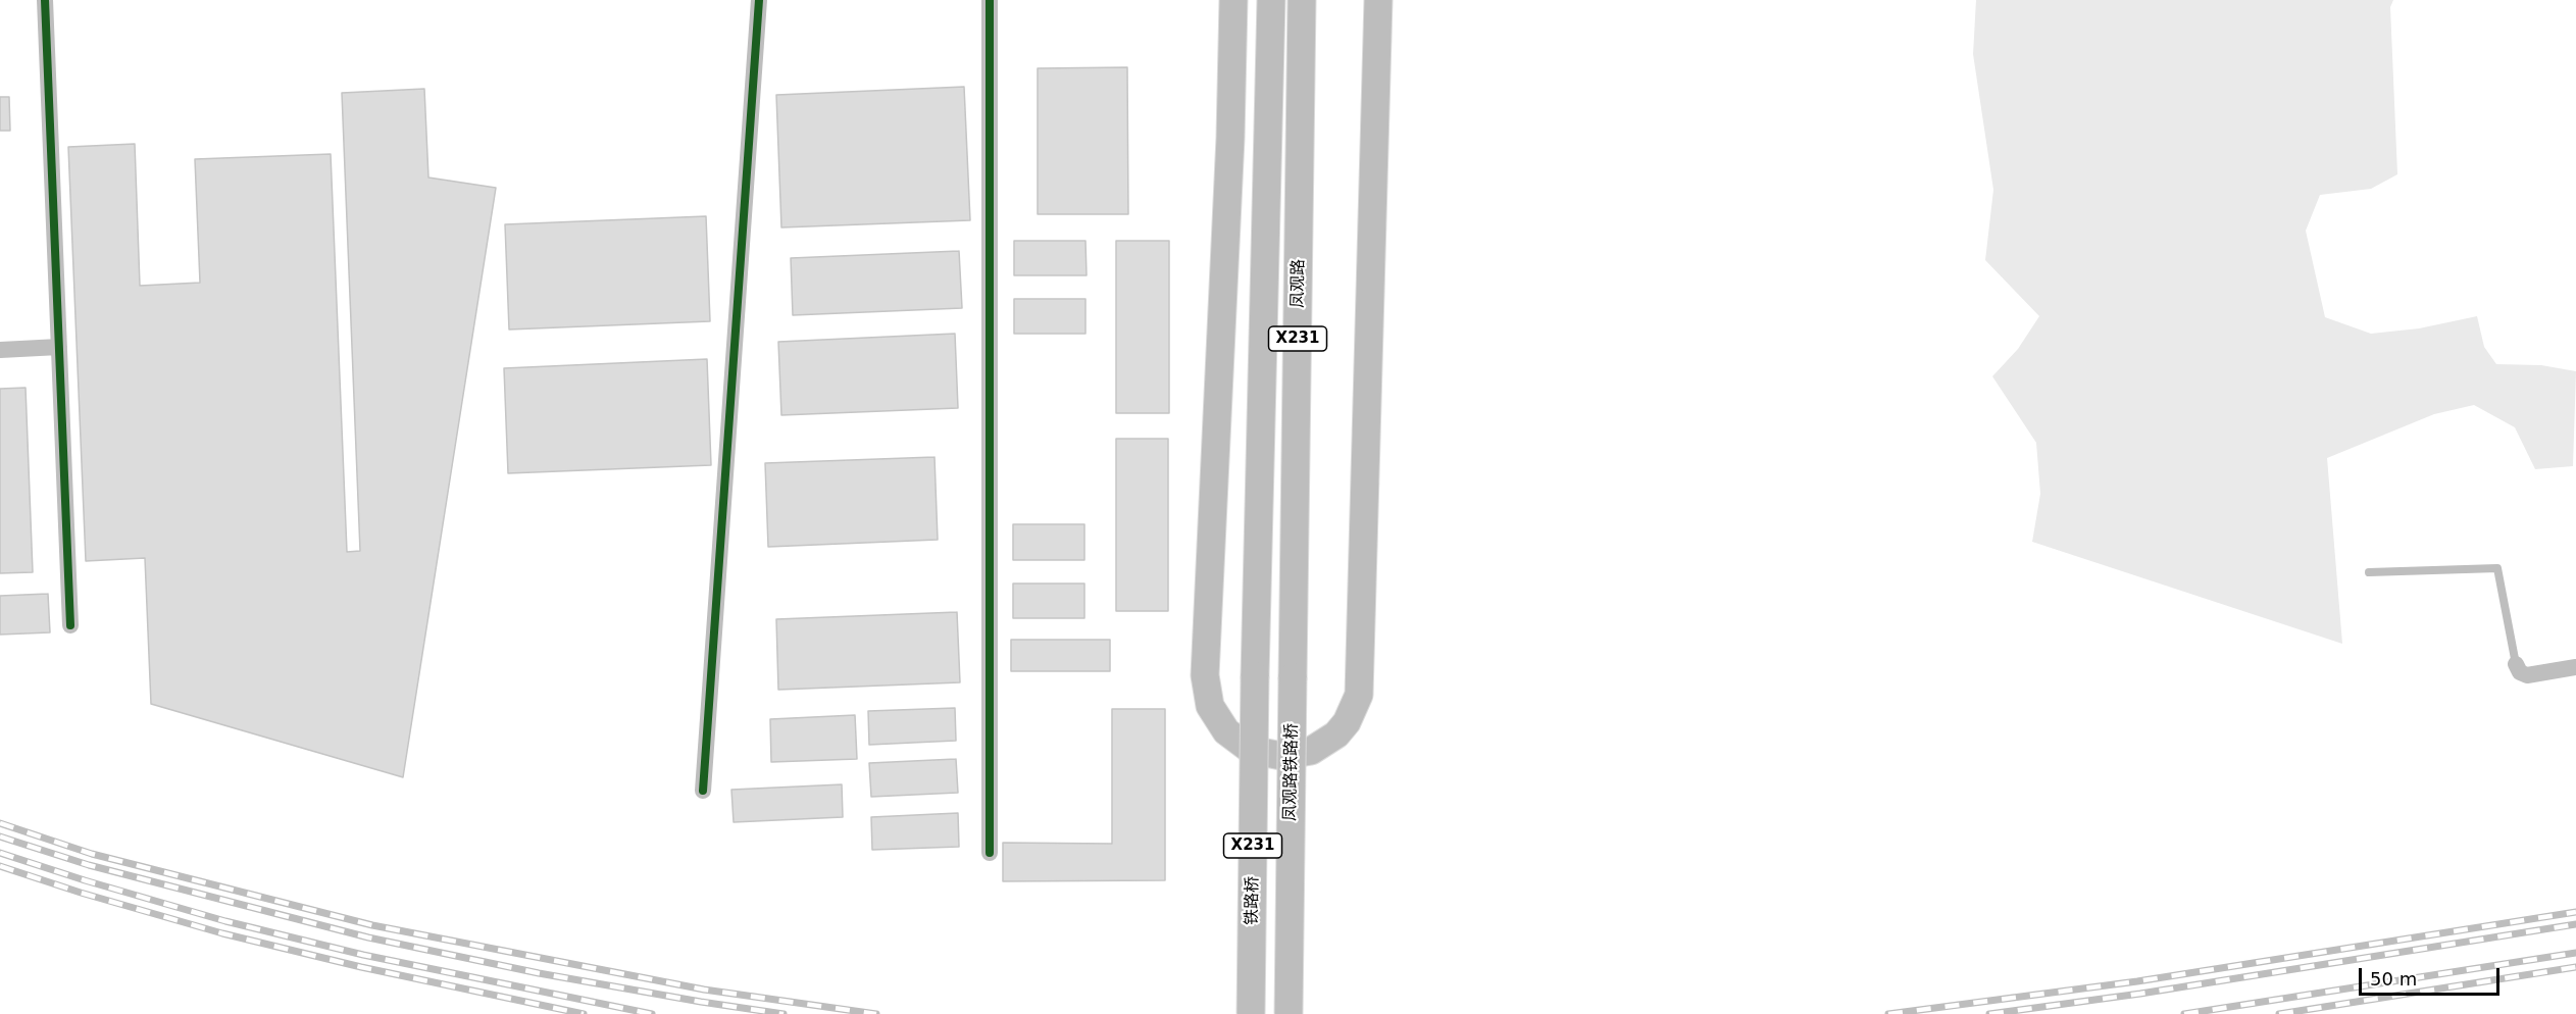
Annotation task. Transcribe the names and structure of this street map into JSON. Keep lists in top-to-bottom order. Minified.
{"streets":{"main road":["凤观路","X231","凤观路铁路桥","铁路桥"]},"crossings":[["凤观路","凤观路铁路桥"],["凤观路","铁路桥"]],"scale_bar":"50 m"}
